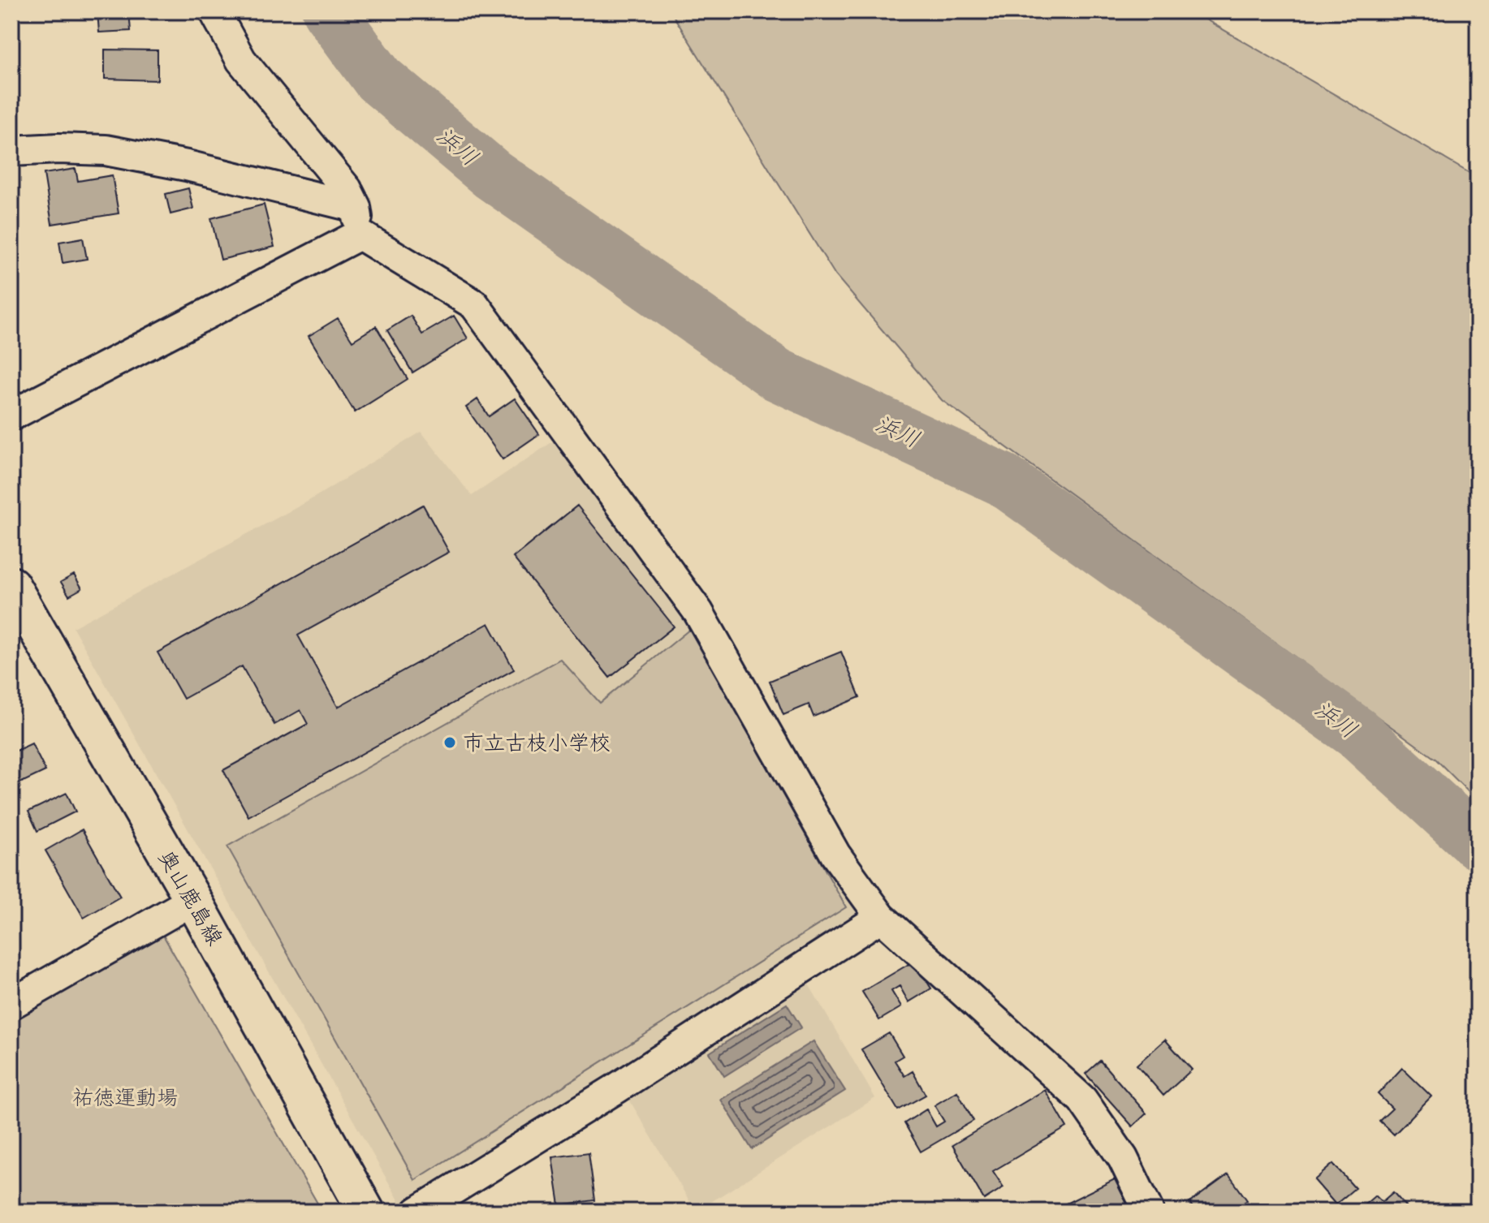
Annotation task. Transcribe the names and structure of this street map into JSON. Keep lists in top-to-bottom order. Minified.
{"streets":{"main road":["奥山鹿島線"]},"water":["浜川"],"parks":["祐徳運動場"],"places":["市立古枝小学校"]}
